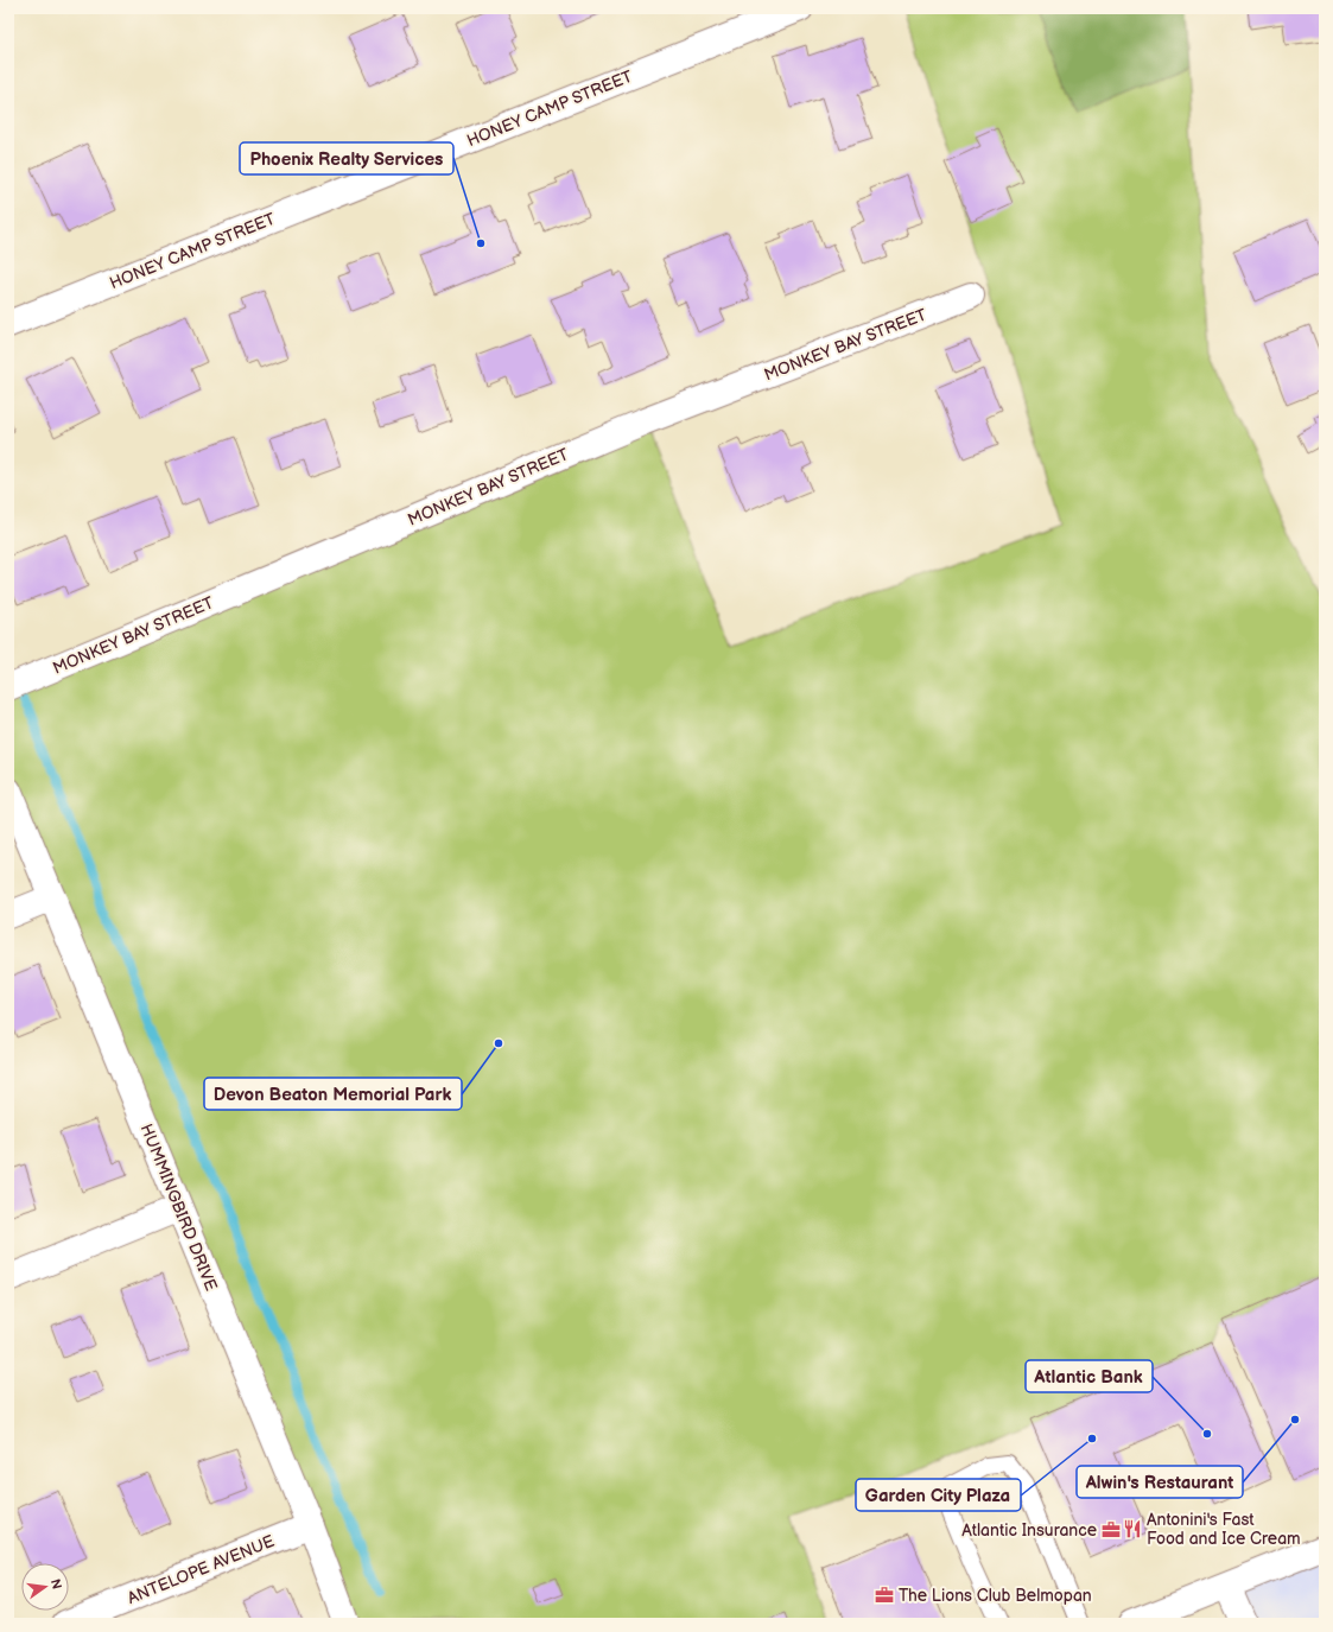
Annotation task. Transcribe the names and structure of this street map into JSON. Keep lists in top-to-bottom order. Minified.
{"streets":{"street":["HONEY CAMP STREET","MONKEY BAY STREET","HUMMINGBIRD DRIVE","ANTELOPE AVENUE"]},"crossings":[["HUMMINGBIRD DRIVE","ANTELOPE AVENUE"]],"places":{"other":["Phoenix Realty Services","Devon Beaton Memorial Park","Alwin's Restaurant","Atlantic Bank","Garden City Plaza"],"restaurant":["Antonini's Fast Food and Ice Cream"],"office":["Atlantic Insurance","The Lions Club Belmopan"]},"north":"right"}
